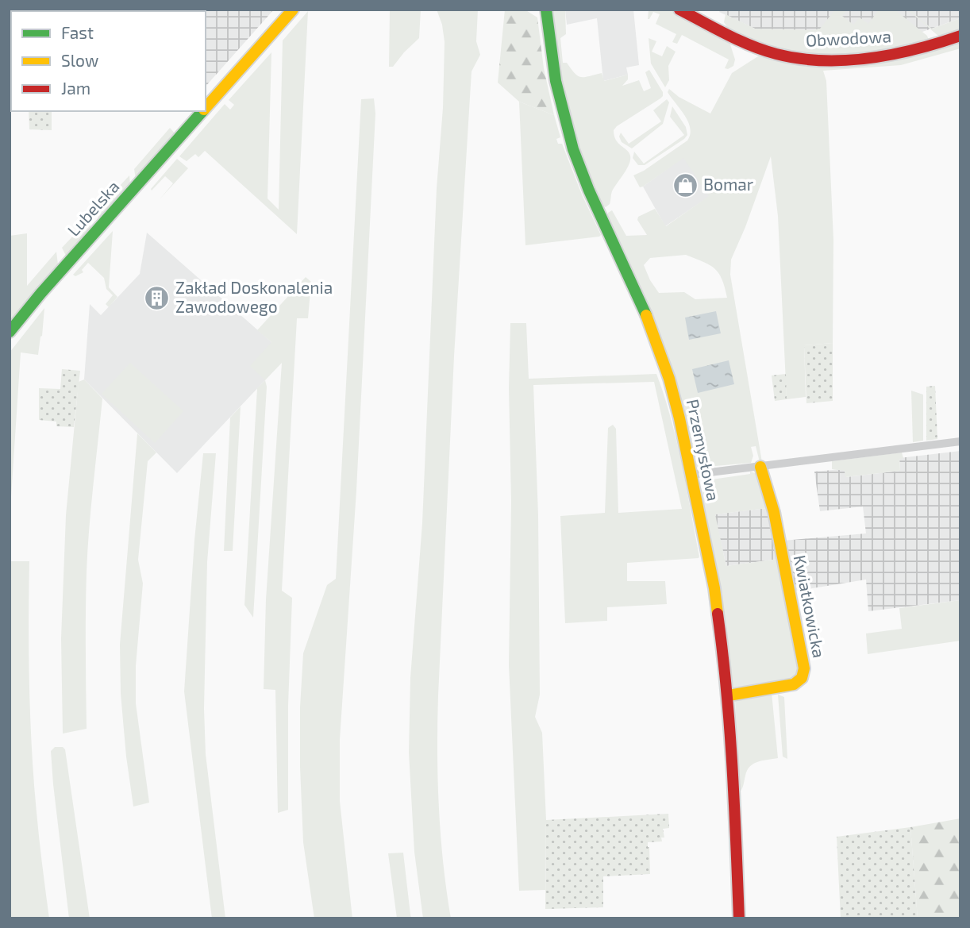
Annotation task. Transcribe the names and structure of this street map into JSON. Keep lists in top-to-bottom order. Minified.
{"streets":{"street":["Obwodowa","Lubelska","Przemysłowa","Kwiatkowicka"]},"crossings":[["Przemysłowa","Kwiatkowicka"]],"places":{"shop":["Bomar"],"building":["Zakład Doskonalenia Zawodowego"]},"legend":["Fast","Slow","Jam"]}
